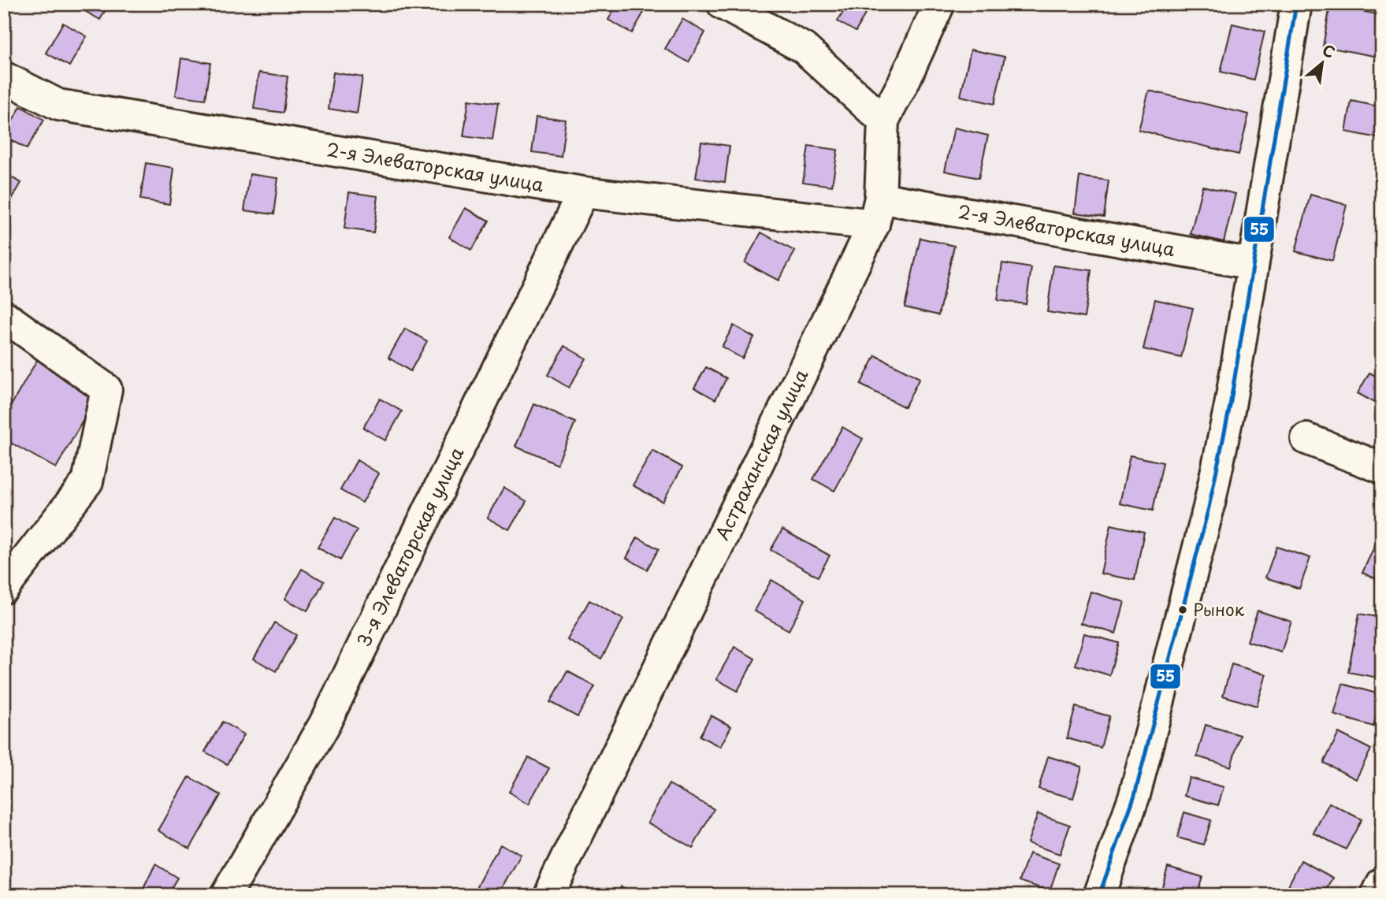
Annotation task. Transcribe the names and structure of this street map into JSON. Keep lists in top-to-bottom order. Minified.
{"streets":{"street":["2-я Элеваторская улица","Астраханская улица","3-я Элеваторская улица"]},"crossings":[["2-я Элеваторская улица","Астраханская улица"],["2-я Элеваторская улица","3-я Элеваторская улица"]],"places":["Рынок"],"lines":["transit line 55"],"north":"top right"}
